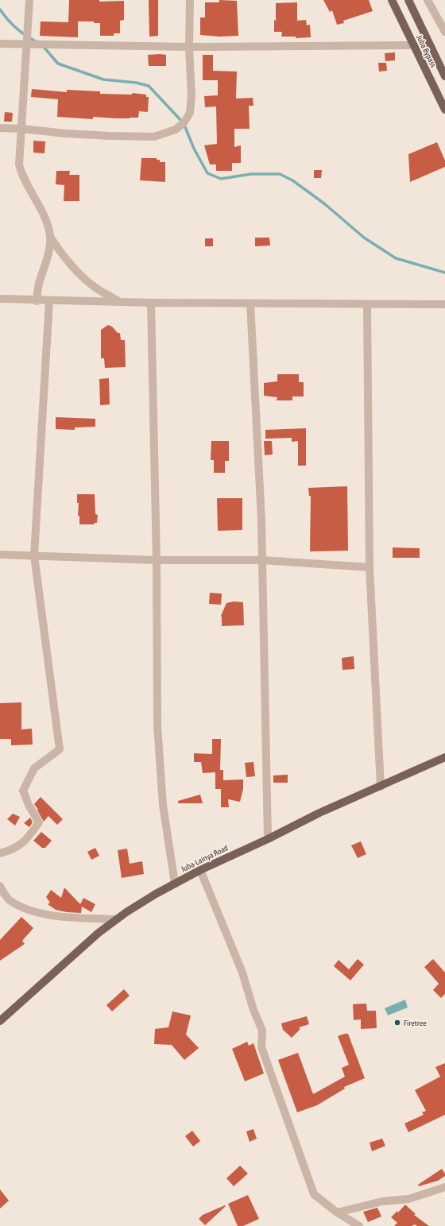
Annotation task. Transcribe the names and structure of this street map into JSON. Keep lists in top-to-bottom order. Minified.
{"streets":{"main road":["Juba Bypass","Juba-Lainya Road"]},"places":["Firetree"]}
